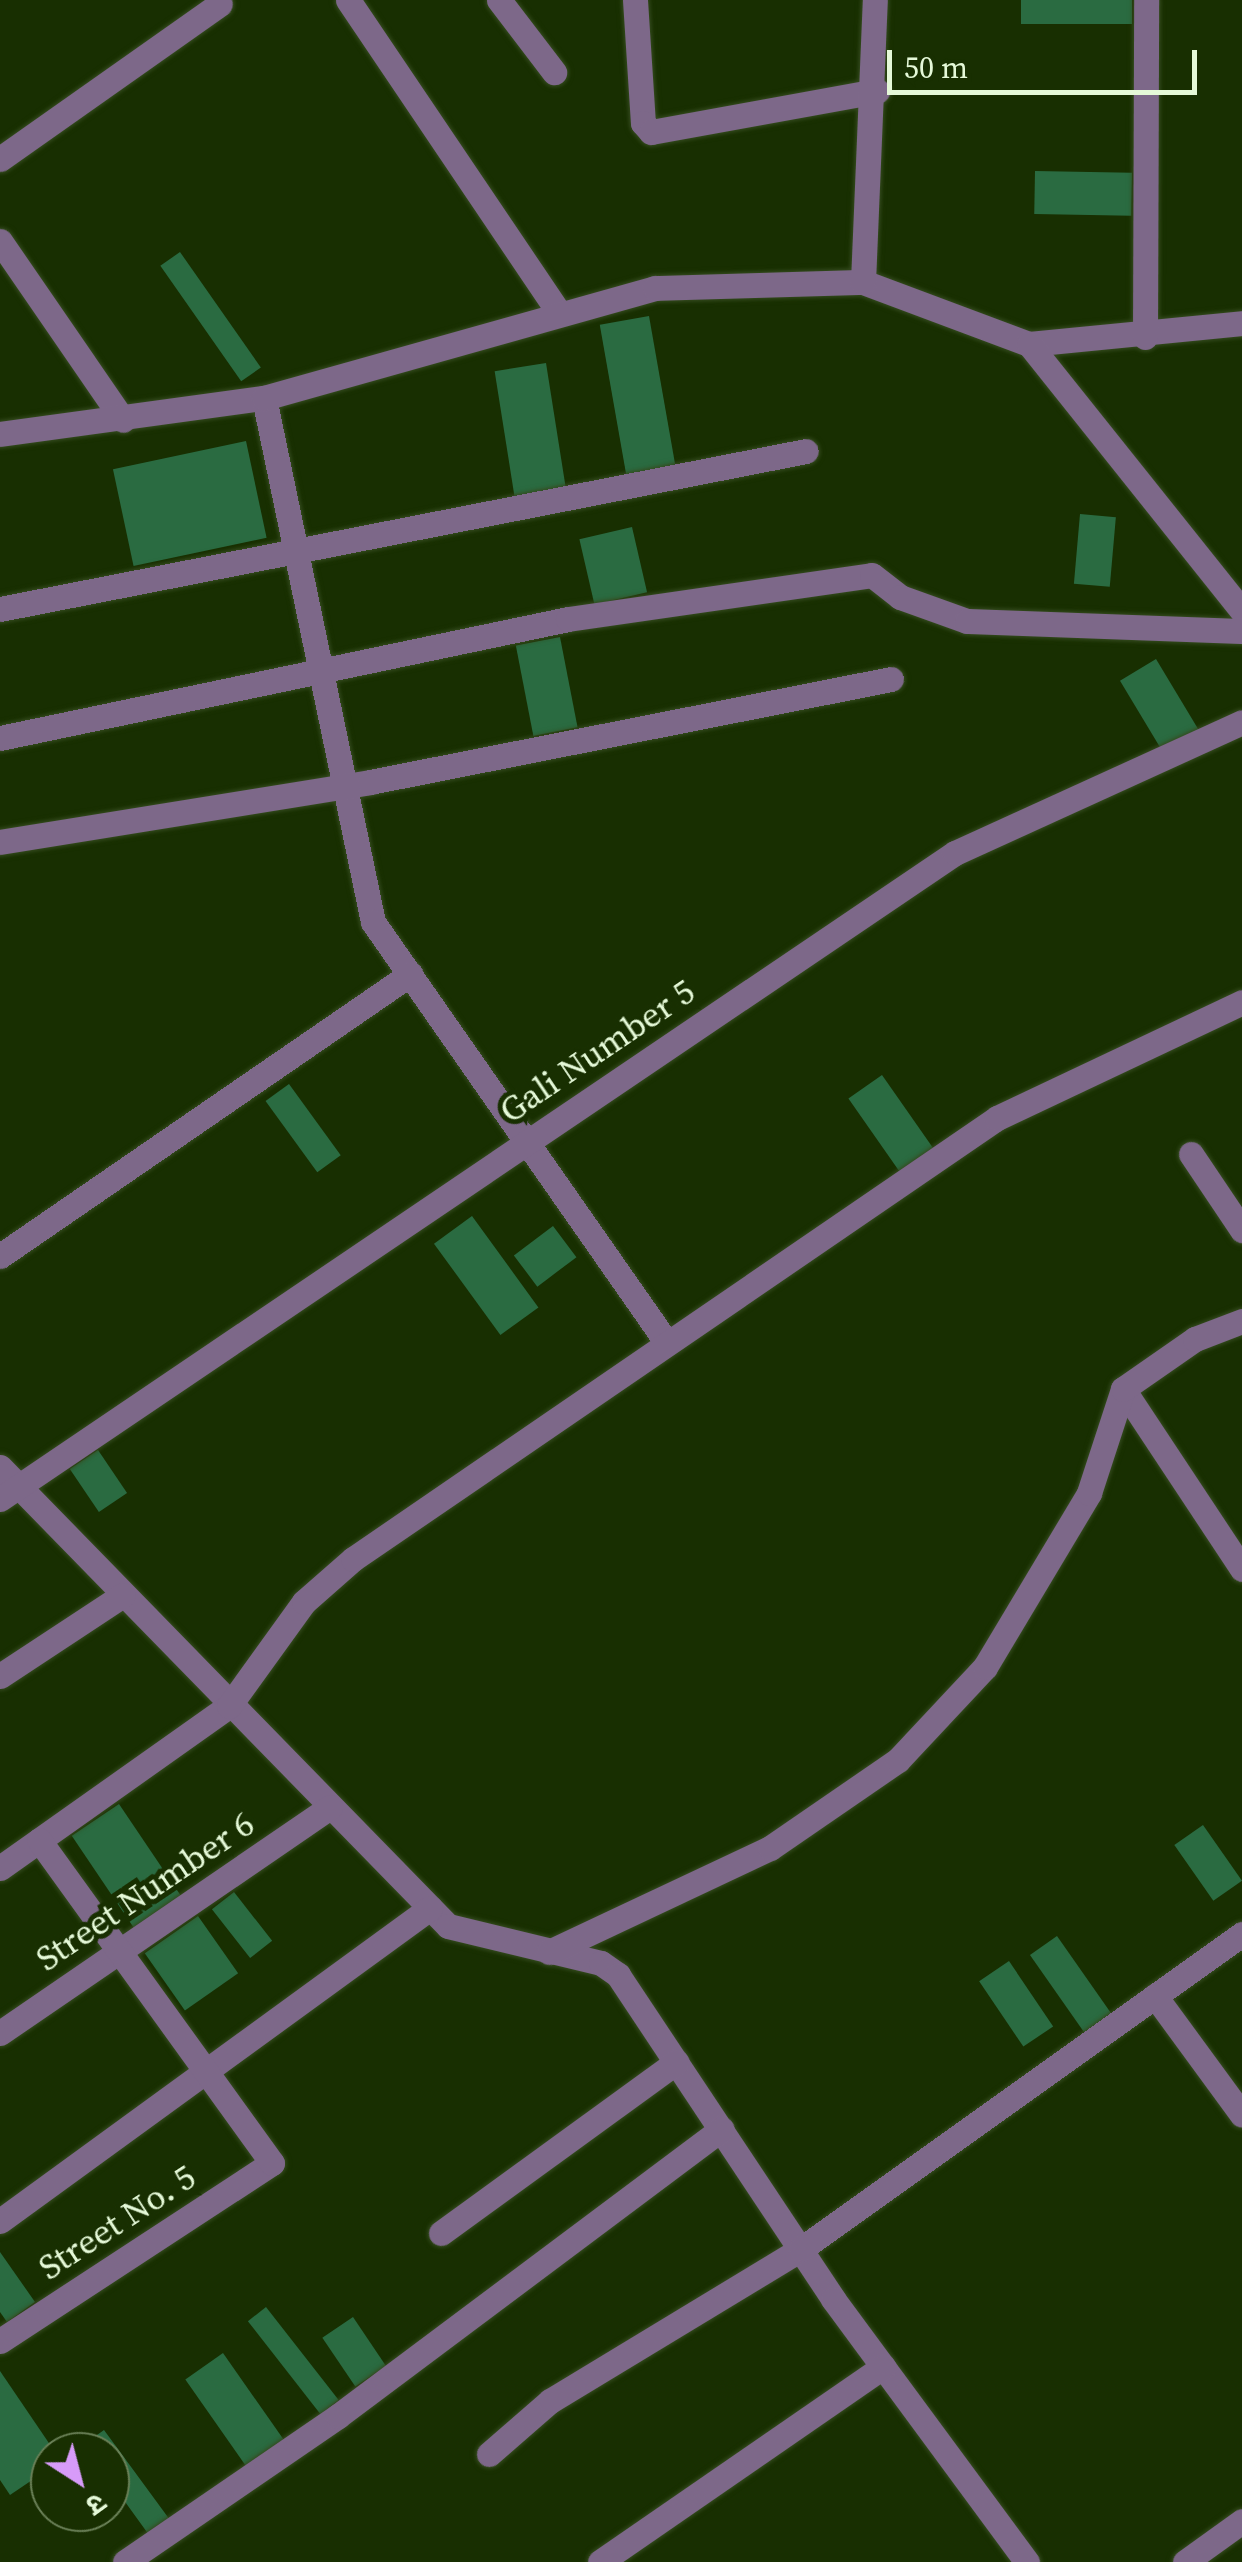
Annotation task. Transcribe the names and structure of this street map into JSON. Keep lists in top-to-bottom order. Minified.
{"streets":{"street":["Gali Number 5","Street Number 6","Street No. 5"]},"scale_bar":"50 m","north":"bottom right"}
